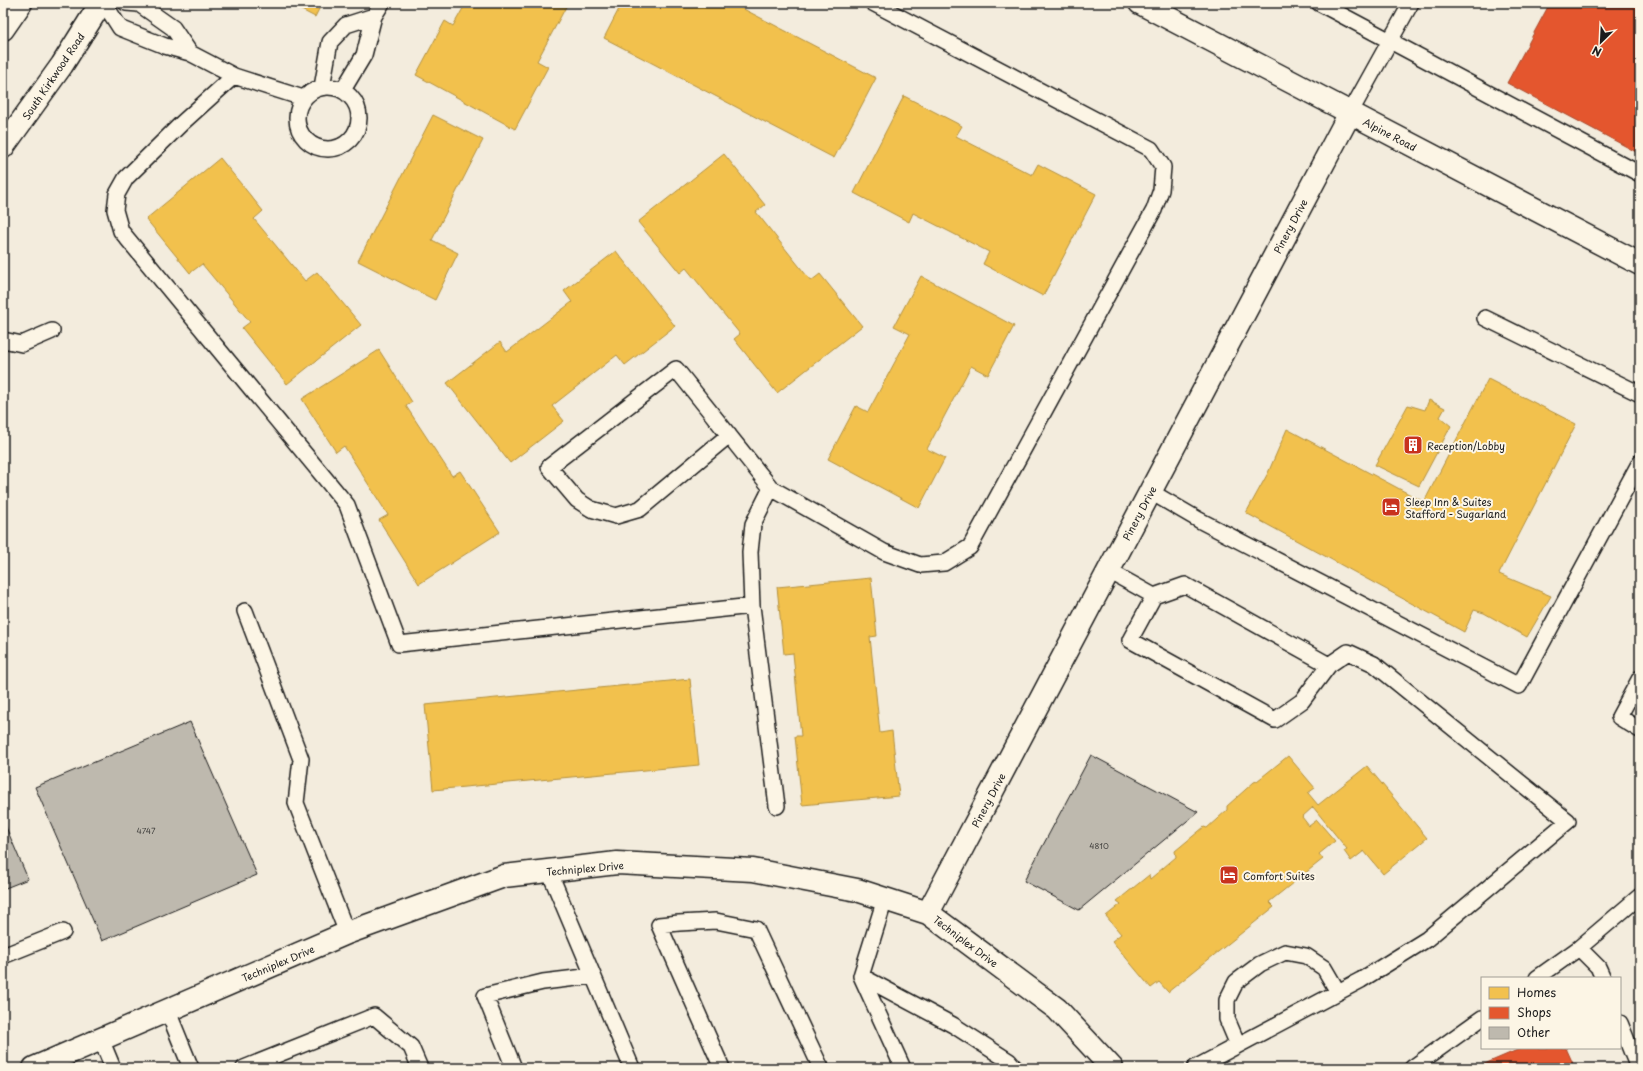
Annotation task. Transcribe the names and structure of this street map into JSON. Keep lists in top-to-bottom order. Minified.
{"streets":{"street":["South Kirkwood Road","Alpine Road","Pinery Drive","Techniplex Drive"]},"crossings":[["Alpine Road","Pinery Drive"],["Pinery Drive","Techniplex Drive"]],"places":{"building":["Reception/Lobby"],"hotel":["Sleep Inn & Suites Stafford - Sugarland","Comfort Suites"]},"house_numbers":["4747","4810"],"legend":["Homes","Shops","Other"],"north":"bottom left"}
